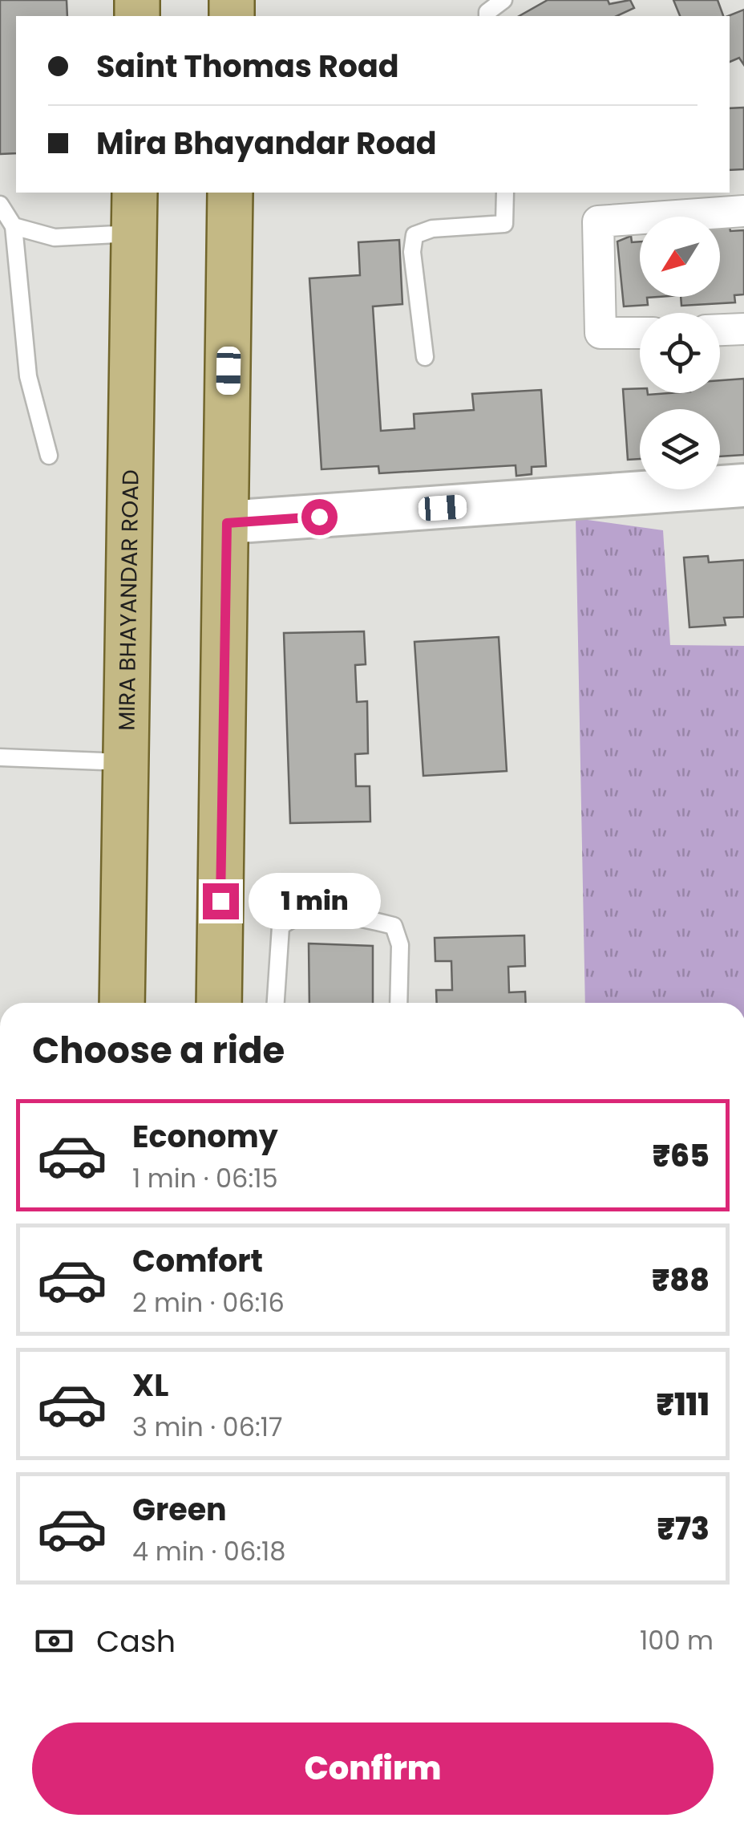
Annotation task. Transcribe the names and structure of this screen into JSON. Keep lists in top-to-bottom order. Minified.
{"streets":{"main road":["MIRA BHAYANDAR ROAD"]},"north":"bottom left","page":{"banner":["Saint Thomas Road","Mira Bhayandar Road"],"bubble":"1 min","heading":"Choose a ride","list":[{"name":"Economy","note":"1 min · 06:15","value":"₹65"},{"name":"Comfort","note":"2 min · 06:16","value":"₹88"},{"name":"XL","note":"3 min · 06:17","value":"₹111"},{"name":"Green","note":"4 min · 06:18","value":"₹73"}],"pay":["Cash","100 m"],"buttons":"Confirm"}}
